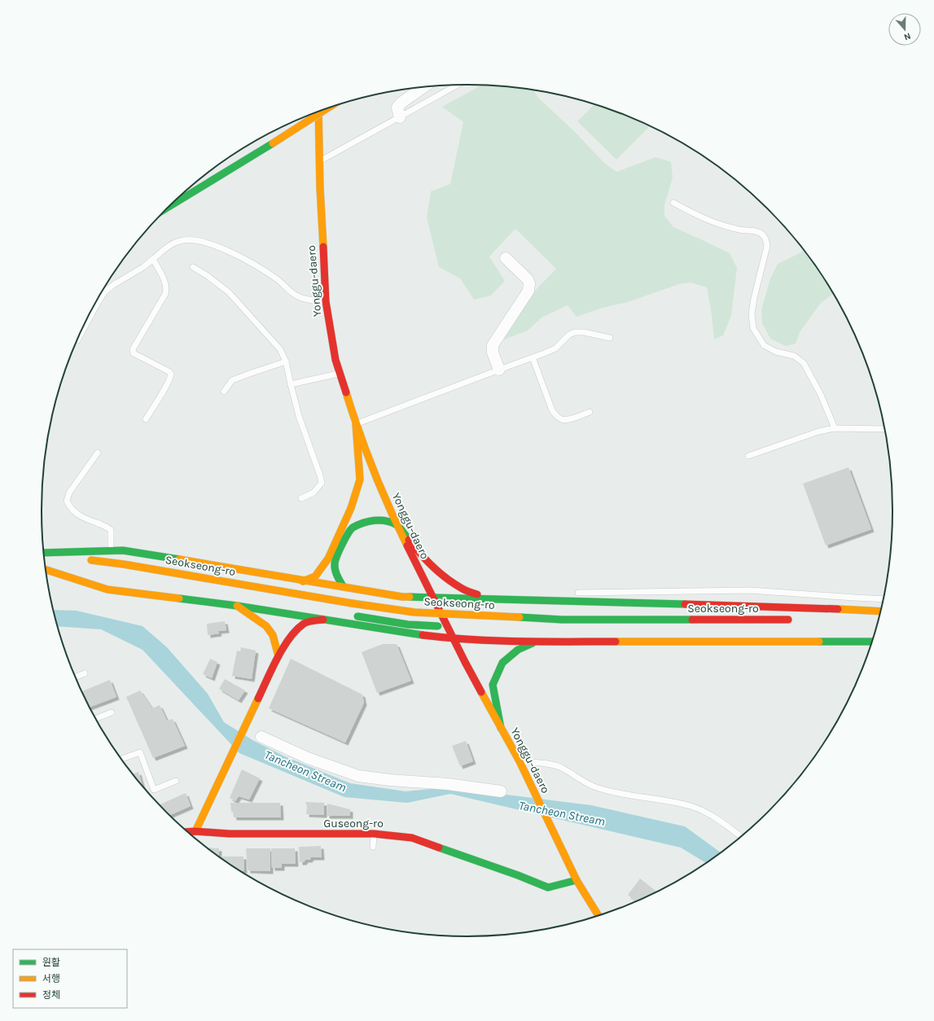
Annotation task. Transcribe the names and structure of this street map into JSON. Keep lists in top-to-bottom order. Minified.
{"streets":{"main road":["Yonggu-daero","Seokseong-ro","Guseong-ro"]},"crossings":[["Yonggu-daero","Guseong-ro"]],"water":["Tancheon Stream"],"legend":["원활","서행","정체"],"north":"bottom"}
